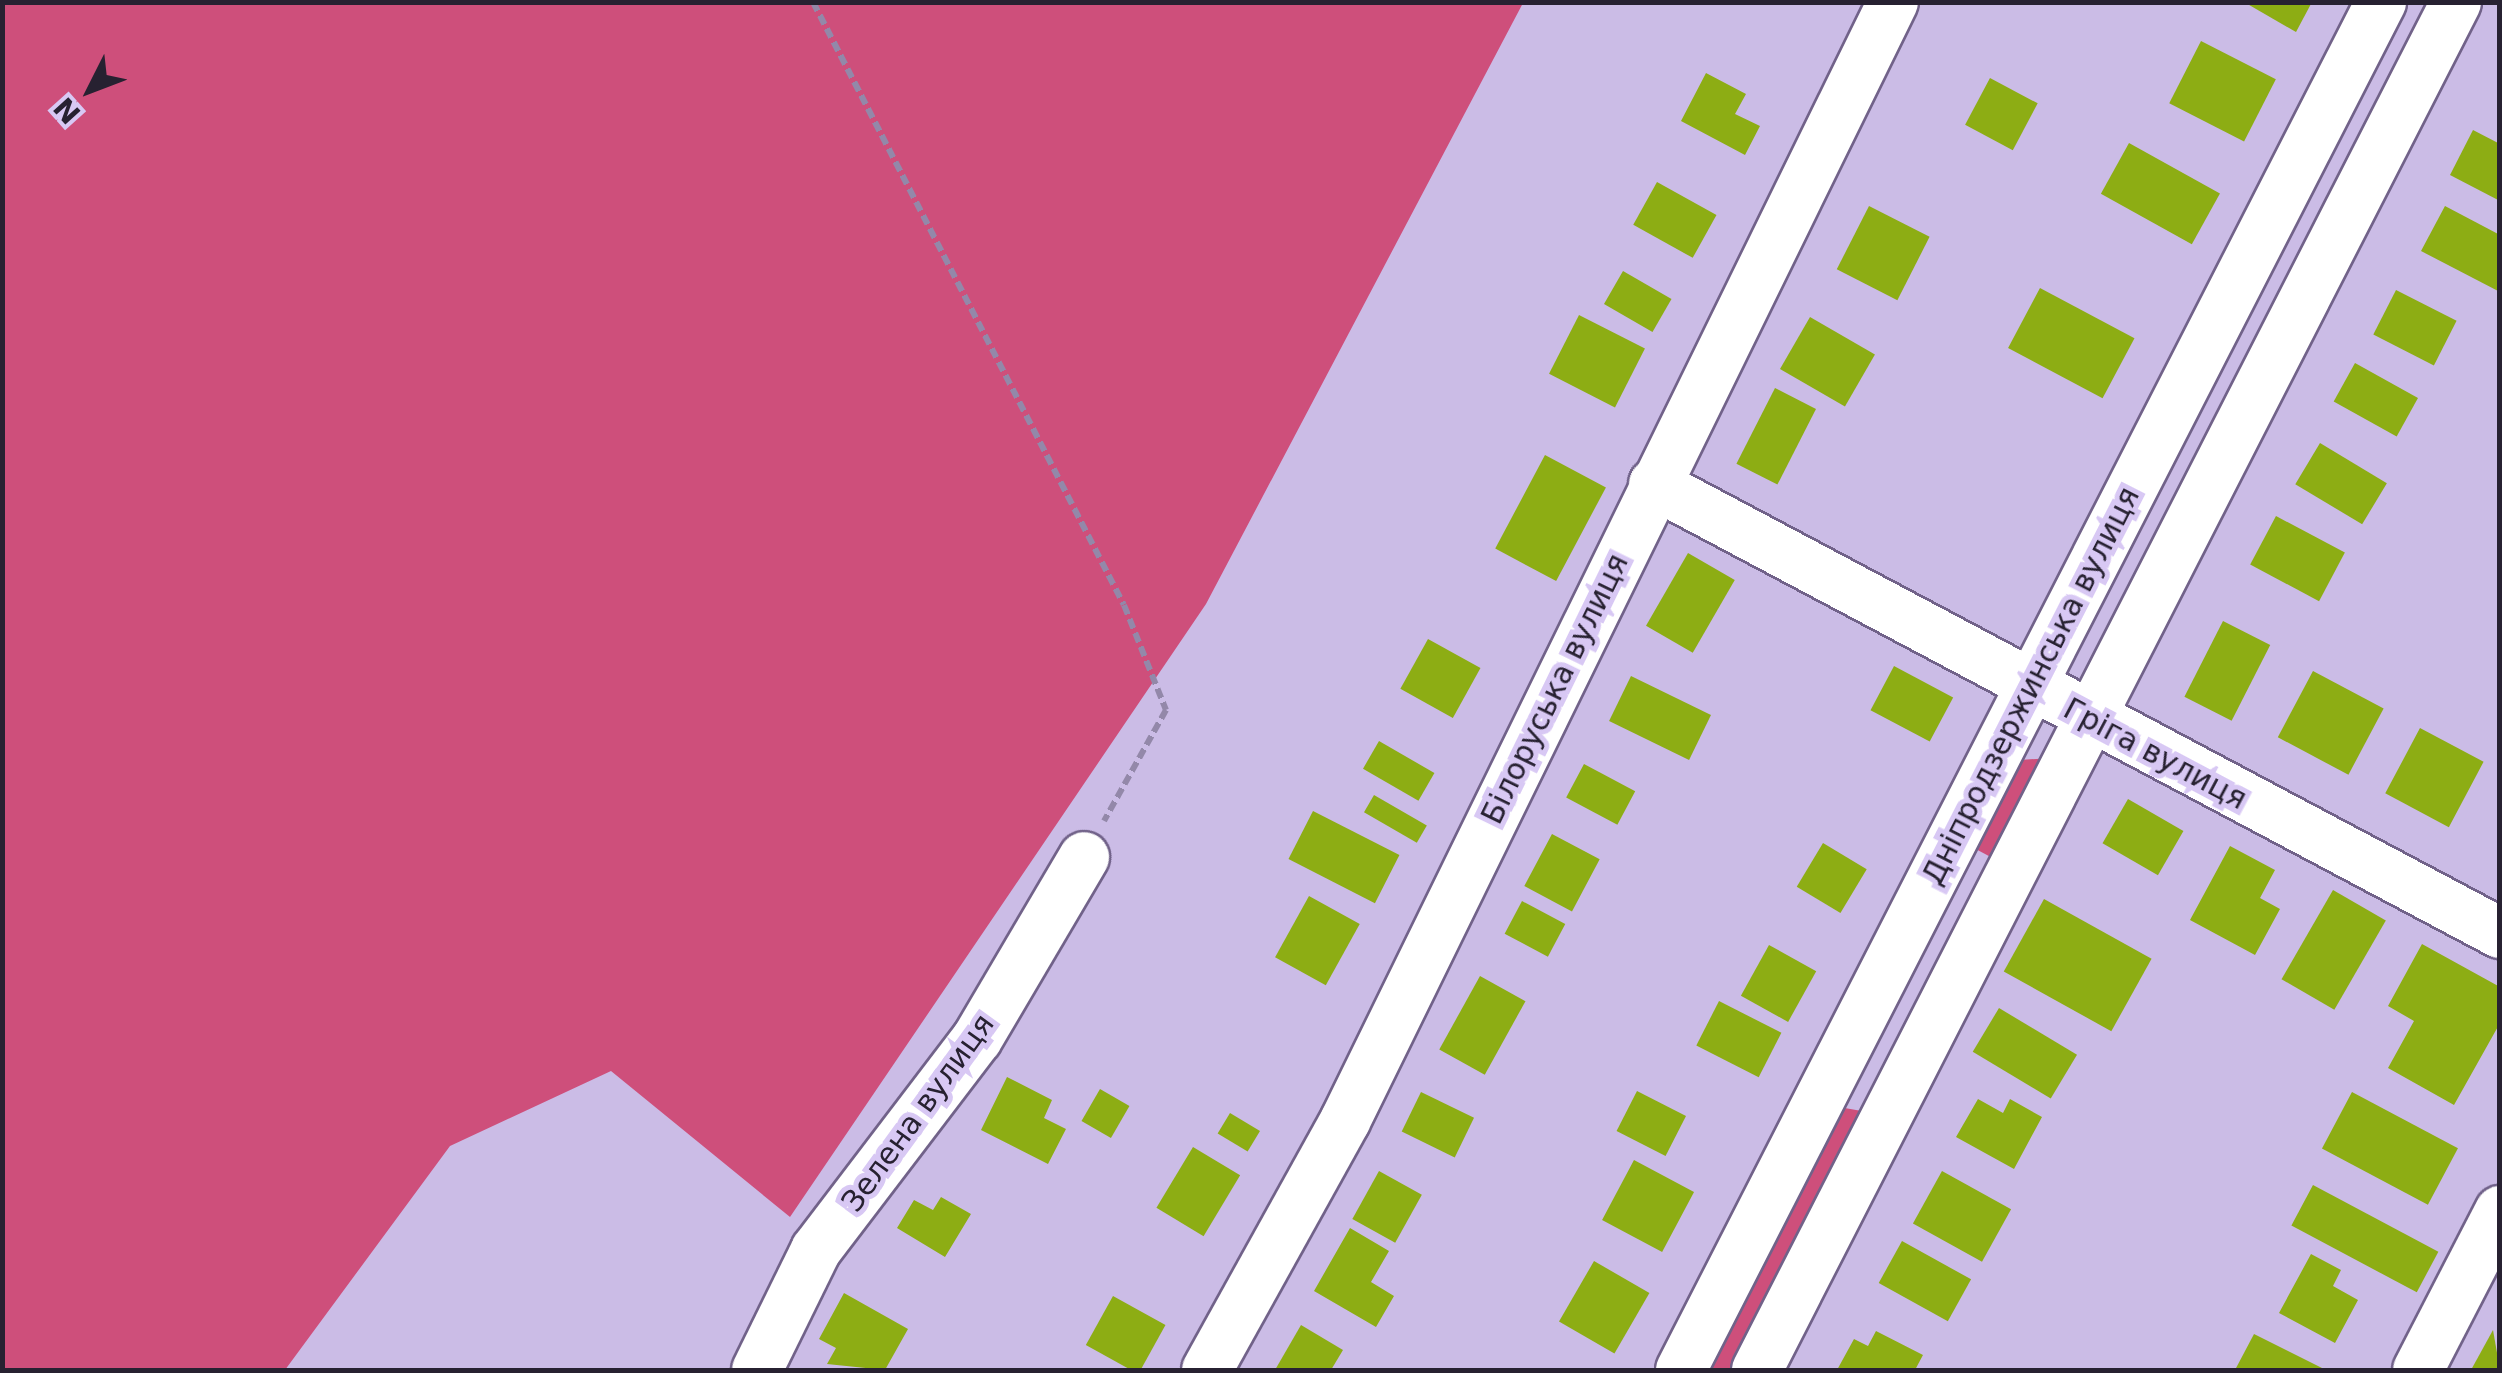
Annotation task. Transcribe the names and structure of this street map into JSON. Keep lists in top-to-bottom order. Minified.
{"streets":{"street":["Дніпродзержинська вулиця","Білоруська вулиця","Гріга вулиця","Зелена вулиця"]},"crossings":[["Дніпродзержинська вулиця","Гріга вулиця"],["Білоруська вулиця","Гріга вулиця"]],"north":"bottom left"}
